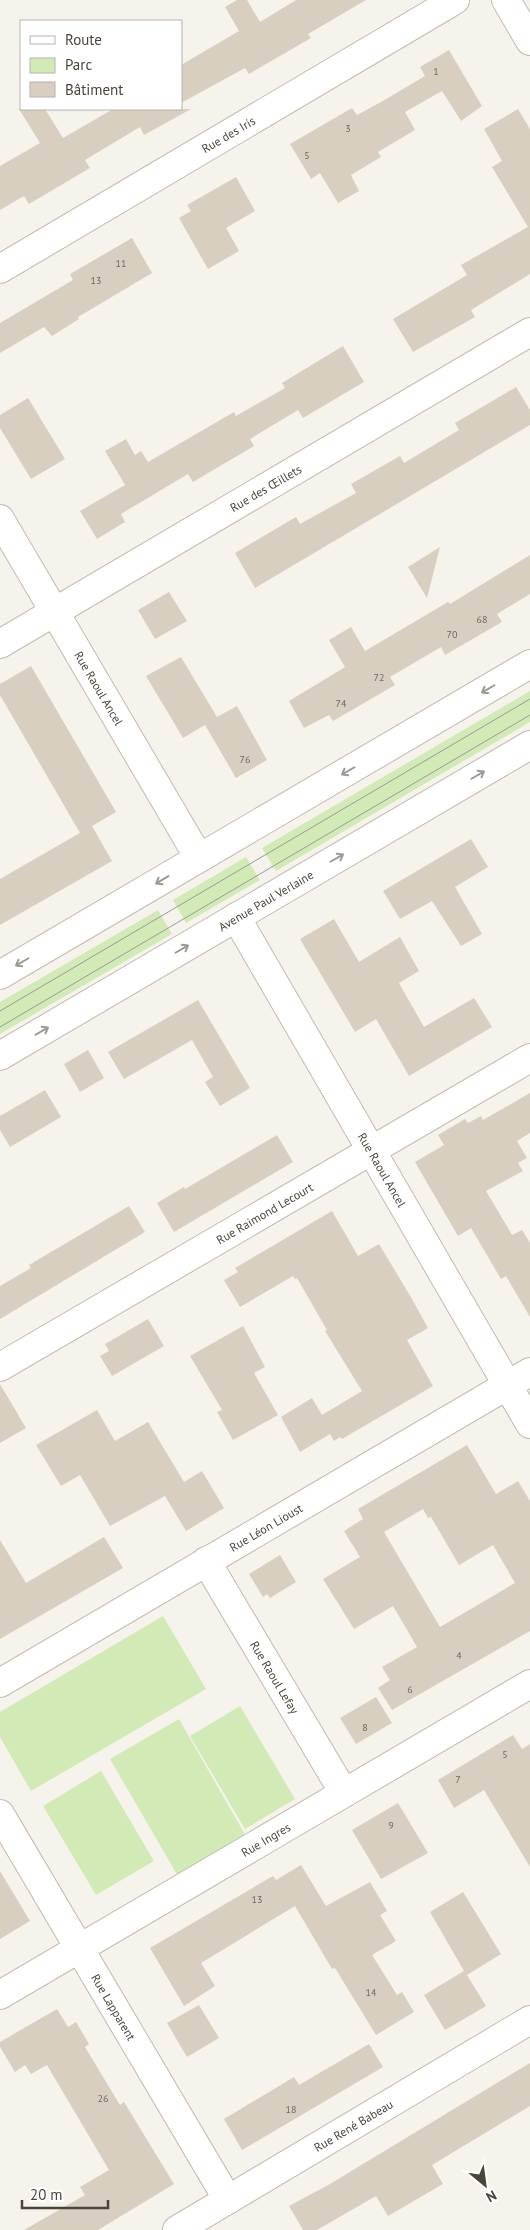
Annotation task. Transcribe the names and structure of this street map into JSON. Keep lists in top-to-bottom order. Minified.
{"streets":{"street":["Rue des Iris","Rue des Œillets","Rue Raoul Ancel","Avenue Paul Verlaine","Rue Raimond Lecourt","Rue Léon Lioust","Rue Raoul Lefay","Rue Ingres","Rue Lapparent","Rue René Babeau"]},"crossings":[["Rue des Œillets","Rue Raoul Ancel"],["Rue Raoul Ancel","Avenue Paul Verlaine"],["Rue Raoul Ancel","Rue Raimond Lecourt"],["Rue Raoul Ancel","Rue Léon Lioust"],["Rue Léon Lioust","Rue Raoul Lefay"],["Rue Raoul Lefay","Rue Ingres"],["Rue Ingres","Rue Lapparent"],["Rue Lapparent","Rue René Babeau"]],"house_numbers":["1","3","5","11","13","68","70","72","74","76","4","6","8","5","7","9","13","14","26","18"],"legend":["Route","Parc","Bâtiment"],"scale_bar":"20 m","north":"bottom right"}
